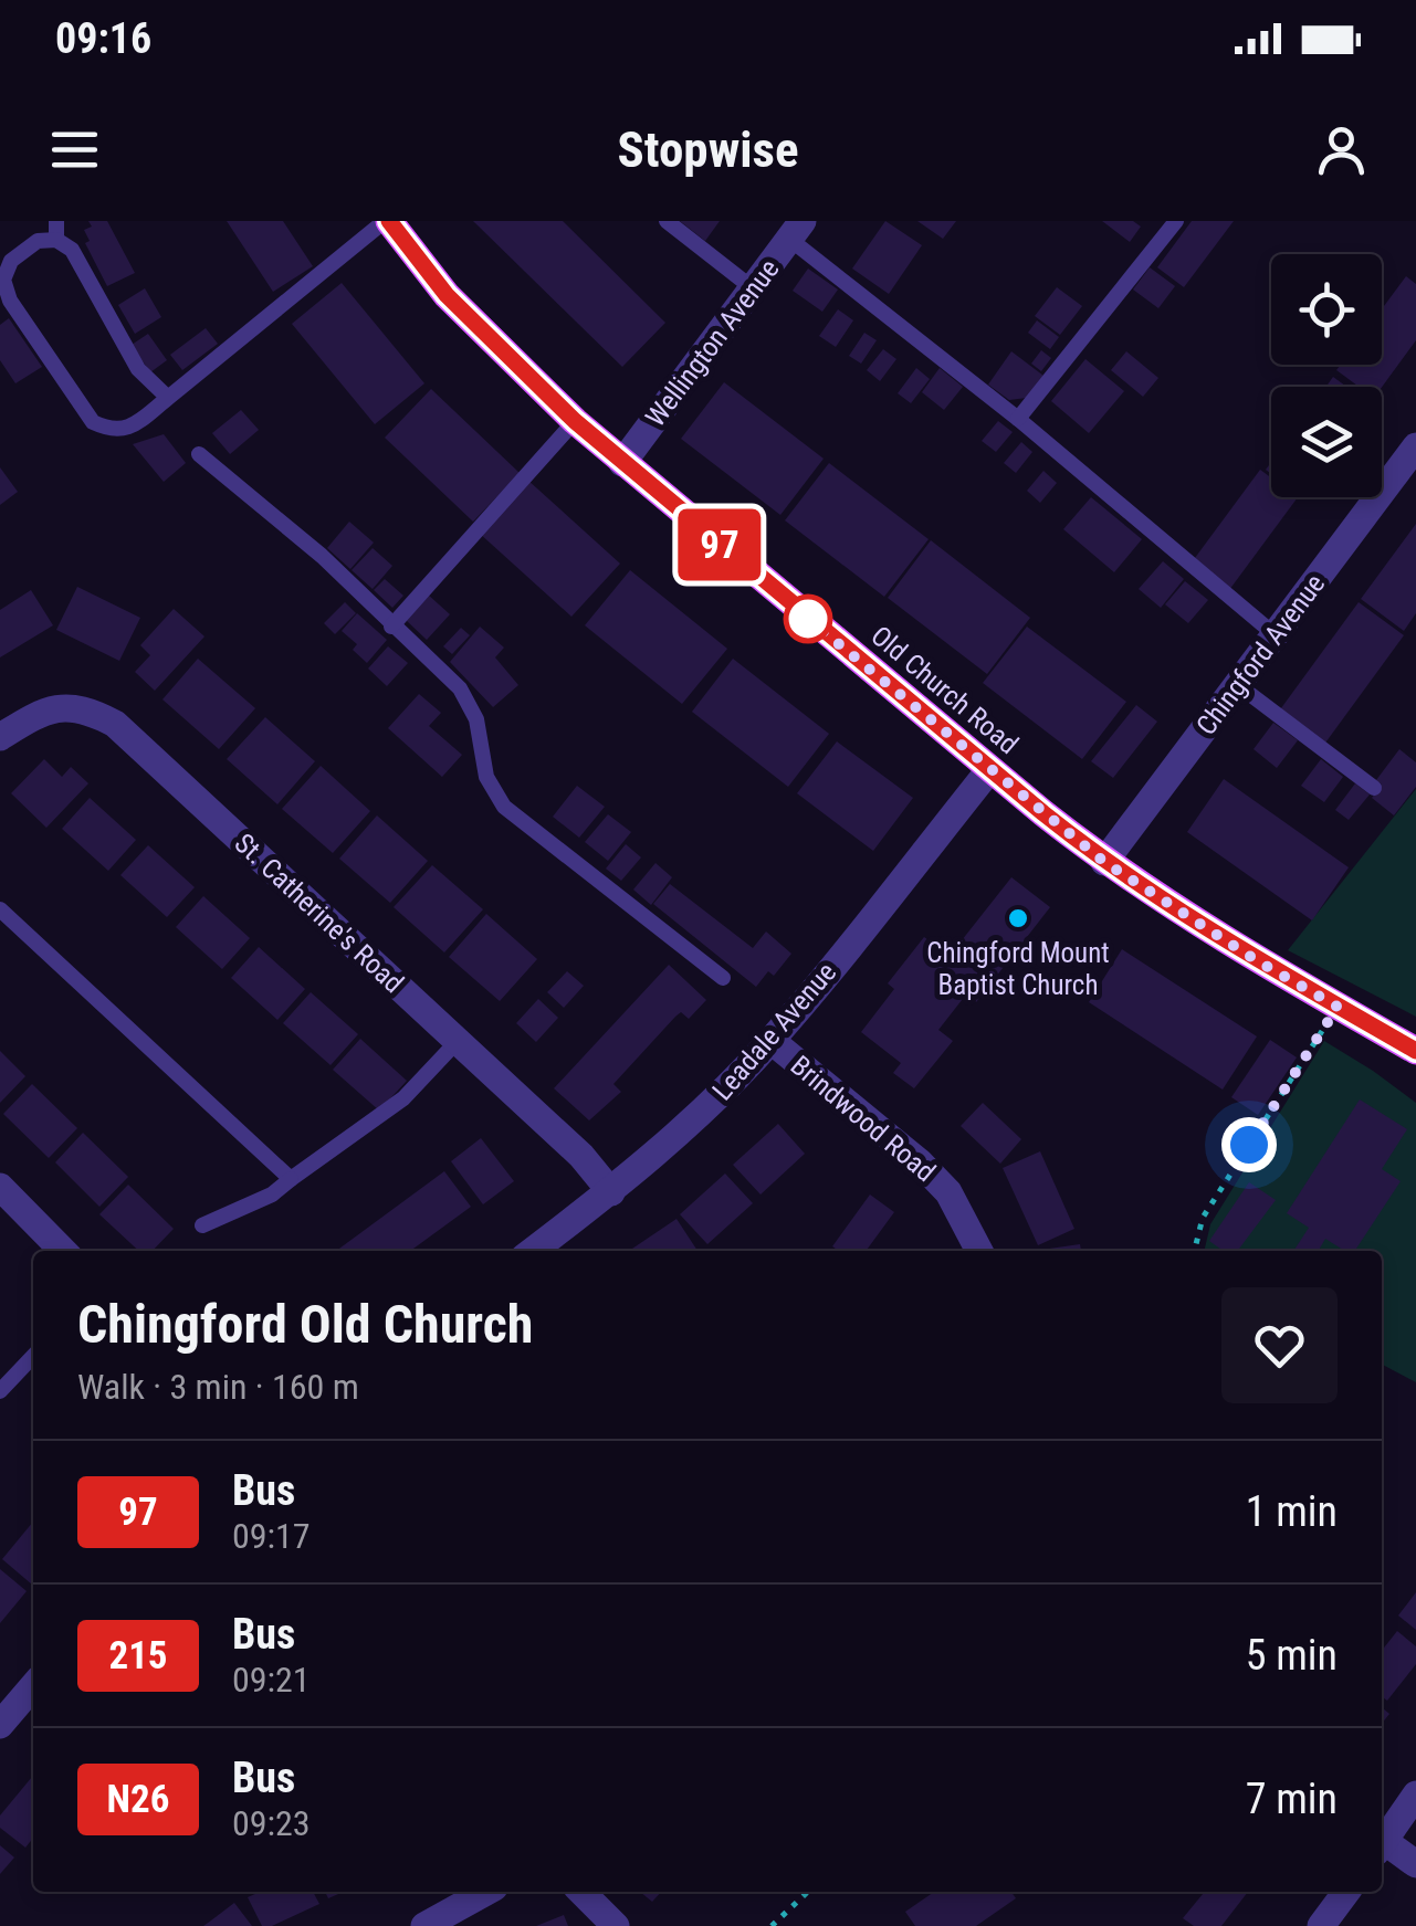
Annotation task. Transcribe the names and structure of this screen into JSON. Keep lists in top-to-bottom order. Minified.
{"streets":{"main road":["Old Church Road"],"street":["Wellington Avenue","Chingford Avenue","St. Catherine's Road","Leadale Avenue","Brindwood Road"]},"crossings":[["Wellington Avenue","Old Church Road"],["Chingford Avenue","Old Church Road"],["Old Church Road","Leadale Avenue"],["St. Catherine's Road","Leadale Avenue"],["Leadale Avenue","Brindwood Road"]],"places":["Chingford Mount Baptist Church"],"lines":["bus line 97"],"page":{"status":"09:16","header":"Stopwise","on_map":"97","heading":["Chingford Old Church","Walk · 3 min · 160 m"],"list":[{"mark":"97","name":"Bus","note":"09:17","value":"1 min"},{"mark":"215","name":"Bus","note":"09:21","value":"5 min"},{"mark":"N26","name":"Bus","note":"09:23","value":"7 min"}]}}
